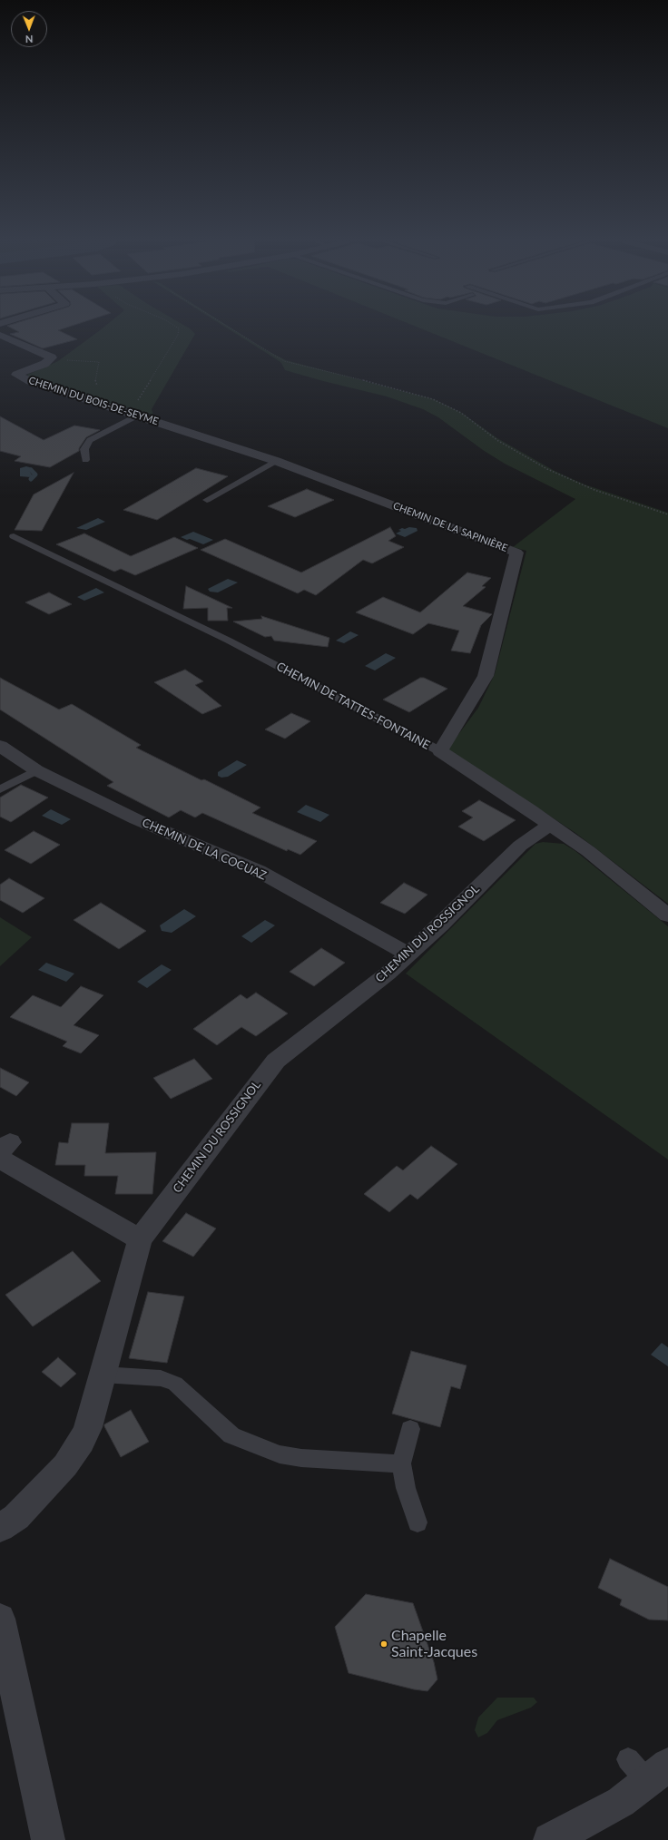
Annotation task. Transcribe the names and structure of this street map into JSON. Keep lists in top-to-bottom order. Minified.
{"streets":{"street":["CHEMIN DU BOIS-DE-SEYME","CHEMIN DE LA SAPINIÈRE","CHEMIN DE TATTES-FONTAINE","CHEMIN DE LA COCUAZ","CHEMIN DU ROSSIGNOL"]},"crossings":[["CHEMIN DU BOIS-DE-SEYME","CHEMIN DE LA SAPINIÈRE"],["CHEMIN DE LA SAPINIÈRE","CHEMIN DE TATTES-FONTAINE"],["CHEMIN DE TATTES-FONTAINE","CHEMIN DU ROSSIGNOL"],["CHEMIN DE LA COCUAZ","CHEMIN DU ROSSIGNOL"]],"places":["Chapelle Saint-Jacques"],"north":"bottom"}
